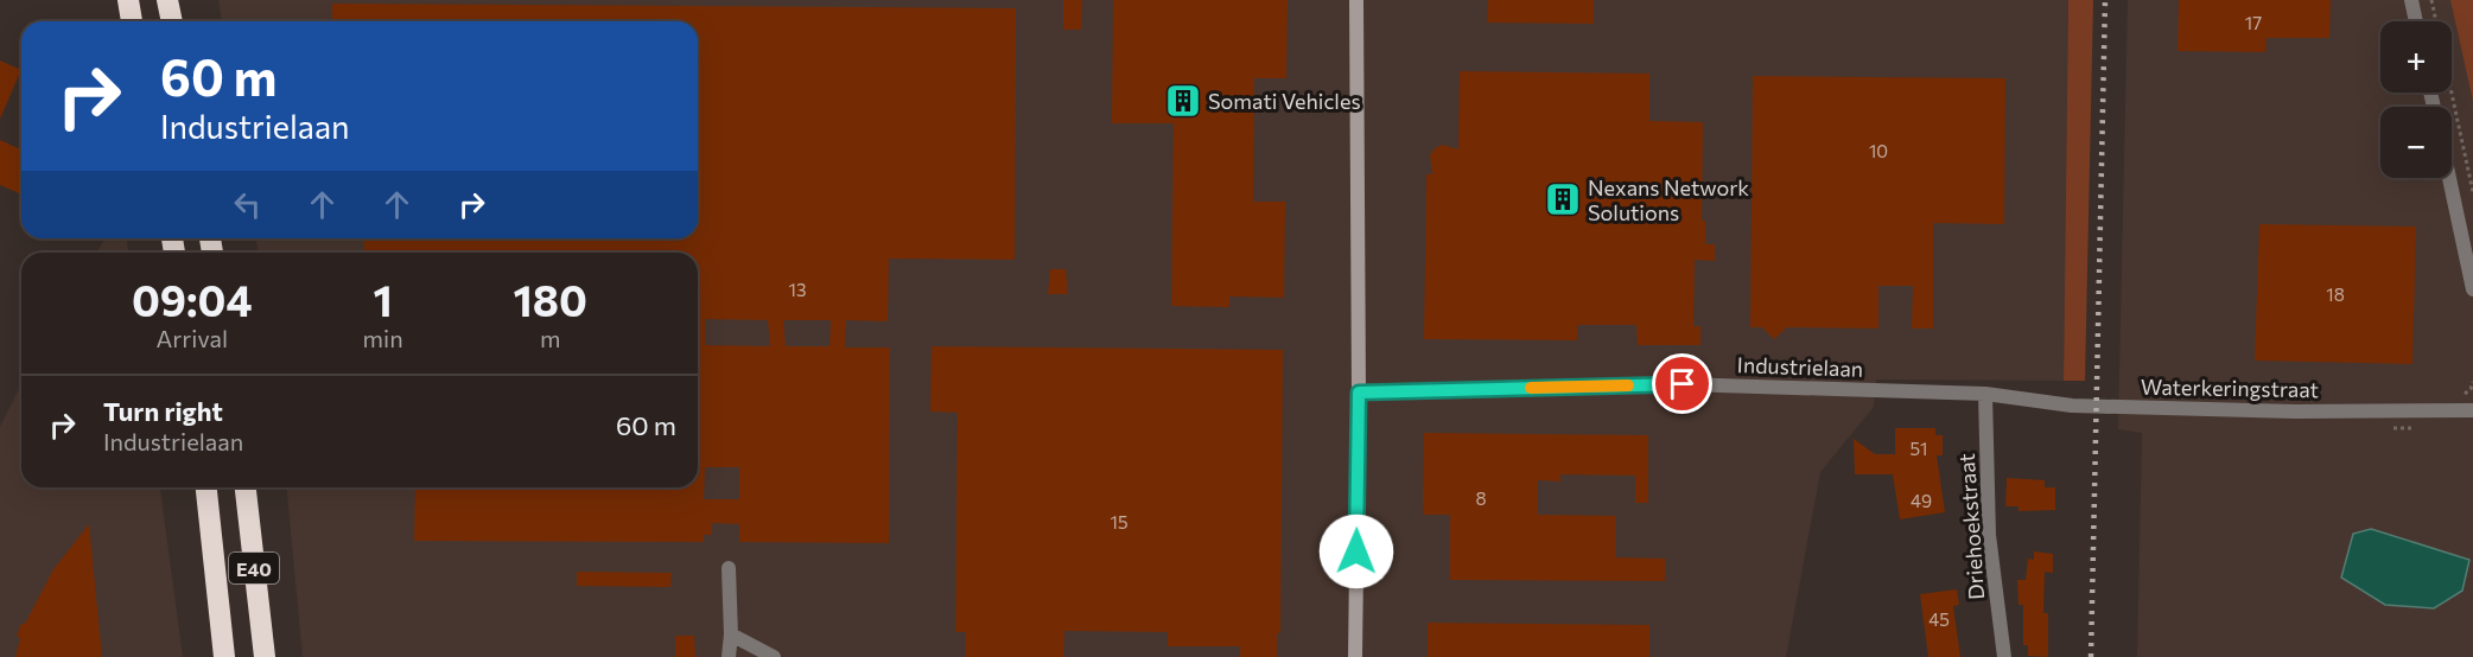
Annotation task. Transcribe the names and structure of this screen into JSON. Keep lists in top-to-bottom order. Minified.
{"streets":{"highway":["E40"],"street":["Industrielaan","Waterkeringstraat","Driehoekstraat"]},"crossings":[["Industrielaan","Waterkeringstraat"],["Industrielaan","Driehoekstraat"],["Waterkeringstraat","Driehoekstraat"]],"places":{"building":["Somati Vehicles","Nexans Network Solutions"]},"house_numbers":["17","10","13","18","51","8","49","15","45"],"page":{"map_buttons":["+","−"],"turn":["60 m","Industrielaan"],"eta":["09:04","Arrival","1","min","180","m"],"list":[{"name":"Turn right","note":"Industrielaan","value":"60 m"}]}}
